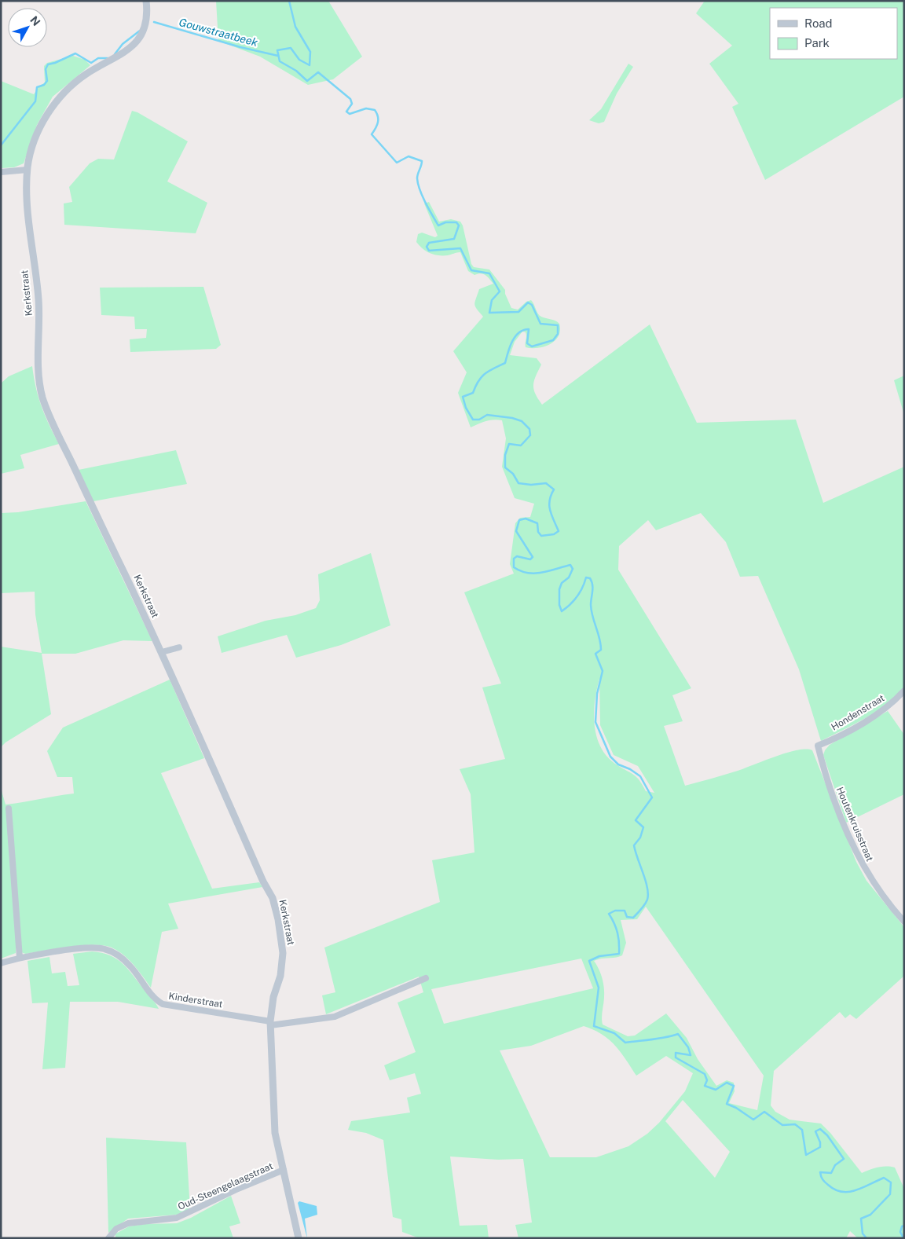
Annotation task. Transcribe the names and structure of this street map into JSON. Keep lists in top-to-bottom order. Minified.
{"streets":{"street":["Kerkstraat","Hondenstraat","Houtenkruisstraat","Kinderstraat","Oud-Steengelaagstraat"]},"crossings":[["Kerkstraat","Kinderstraat"],["Kerkstraat","Oud-Steengelaagstraat"],["Hondenstraat","Houtenkruisstraat"]],"water":["Gouwstraatbeek"],"legend":["Road","Park"],"north":"top right"}
